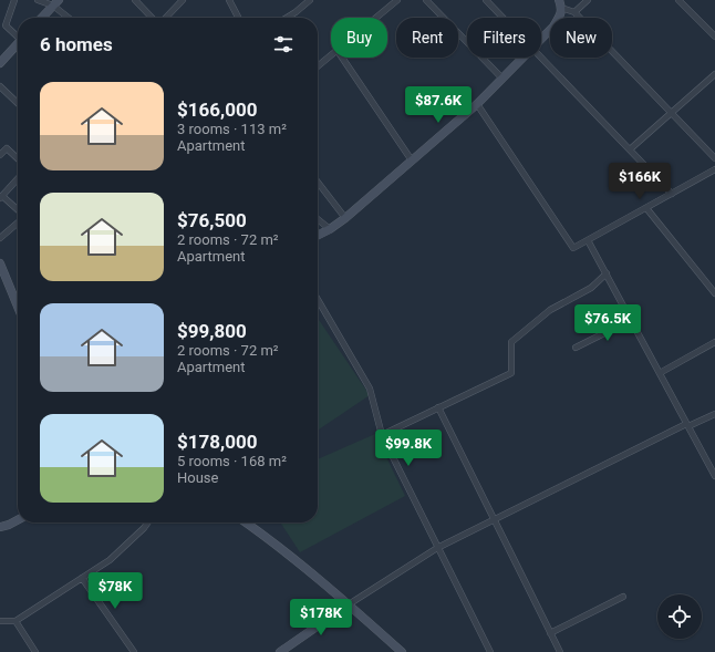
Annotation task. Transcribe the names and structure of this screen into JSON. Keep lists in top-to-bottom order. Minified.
{"page":{"chip":["Buy","Rent","Filters","New"],"heading":"6 homes","list":[{"name":"$166,000","note":"3 rooms · 113 m² · Apartment"},{"name":"$76,500","note":"2 rooms · 72 m² · Apartment"},{"name":"$99,800","note":"2 rooms · 72 m² · Apartment"},{"name":"$178,000","note":"5 rooms · 168 m² · House"}],"price":["$87.6K","$166K","$76.5K","$99.8K","$78K","$178K"]}}
